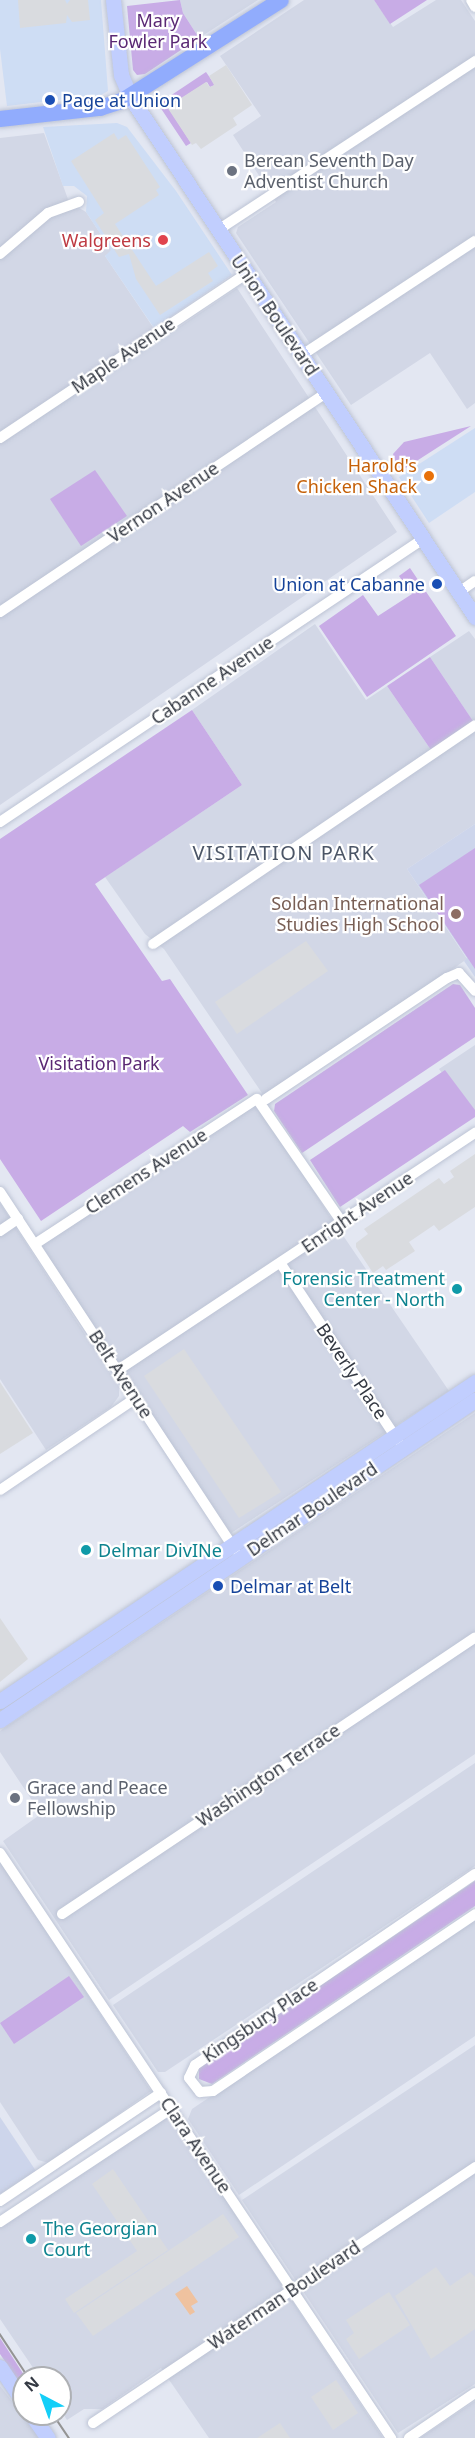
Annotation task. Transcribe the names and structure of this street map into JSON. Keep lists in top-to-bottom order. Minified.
{"streets":{"main road":["Union Boulevard","Delmar Boulevard"],"street":["Maple Avenue","Vernon Avenue","Cabanne Avenue","Clemens Avenue","Enright Avenue","Beverly Place","Belt Avenue","Washington Terrace","Kingsbury Place","Clara Avenue","Waterman Boulevard"]},"crossings":[["Union Boulevard","Maple Avenue"],["Union Boulevard","Vernon Avenue"],["Union Boulevard","Cabanne Avenue"],["Clemens Avenue","Belt Avenue"],["Enright Avenue","Beverly Place"],["Enright Avenue","Belt Avenue"],["Beverly Place","Delmar Boulevard"],["Belt Avenue","Delmar Boulevard"],["Clara Avenue","Waterman Boulevard"]],"districts":["VISITATION PARK"],"parks":["Mary Fowler Park","Visitation Park"],"places":["Page at Union","Berean Seventh Day Adventist Church","Walgreens","Harold's Chicken Shack","Union at Cabanne","Soldan International Studies High School","Forensic Treatment Center - North","Delmar DivINe","Delmar at Belt","Grace and Peace Fellowship","The Georgian Court"],"north":"top left"}
